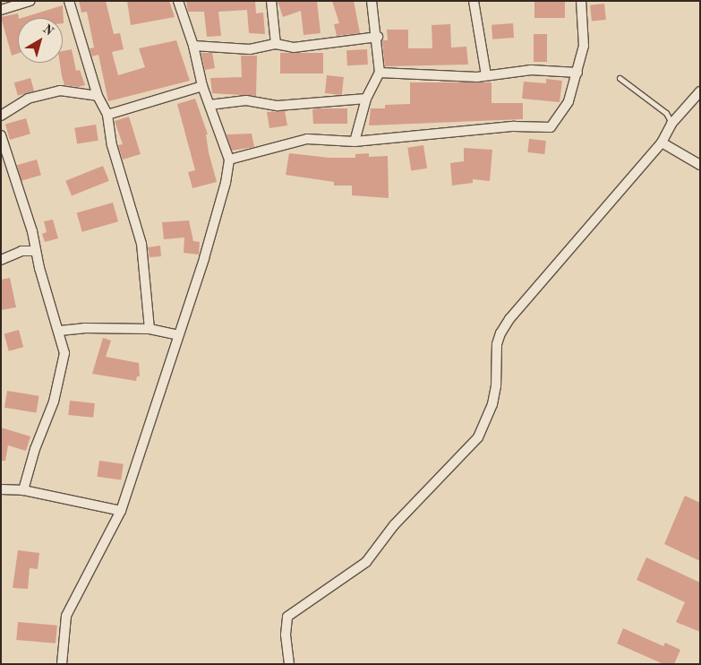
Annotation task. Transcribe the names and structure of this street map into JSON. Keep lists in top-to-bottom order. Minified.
{"north":"top right"}
